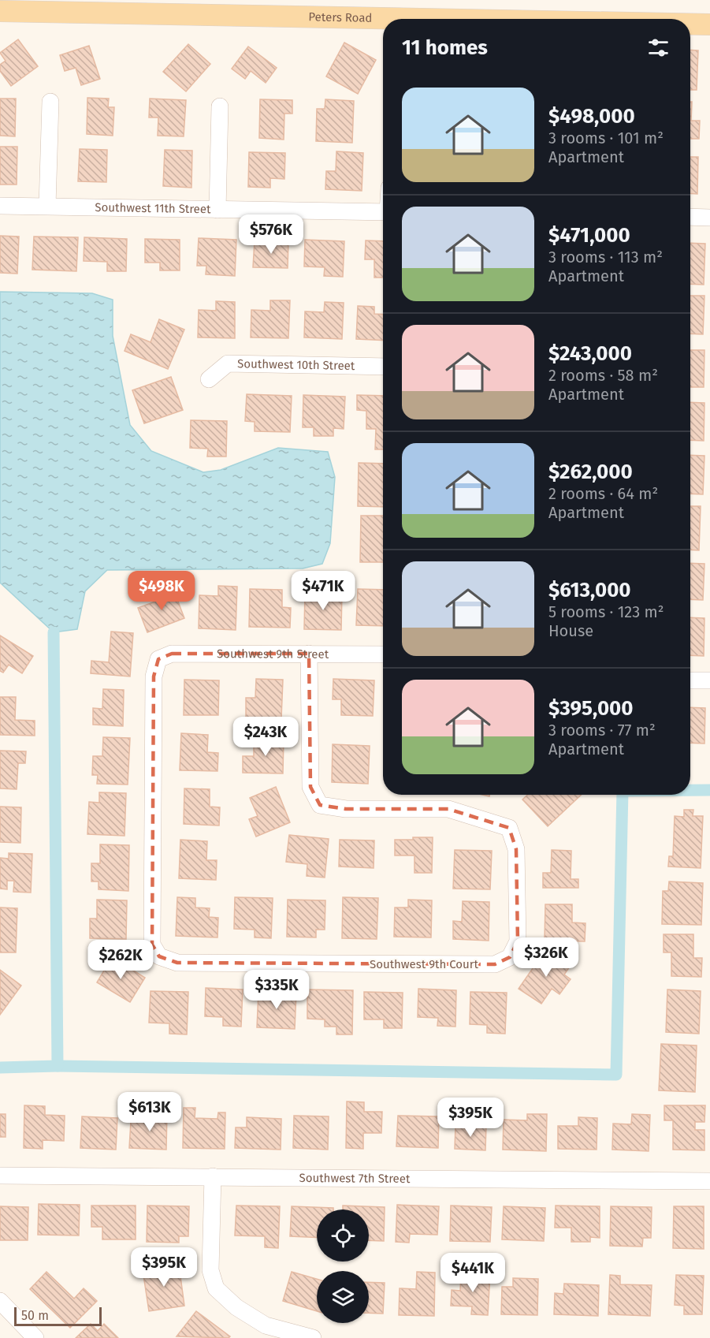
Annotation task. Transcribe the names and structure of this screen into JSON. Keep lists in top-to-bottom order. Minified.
{"streets":{"main road":["Peters Road"],"street":["Southwest 11th Street","Southwest 10th Street","Southwest 9th Street","Southwest 9th Court","Southwest 7th Street"]},"crossings":[["Southwest 9th Street","Southwest 9th Court"]],"scale_bar":"50 m","page":{"heading":"11 homes","list":[{"name":"$498,000","note":"3 rooms · 101 m² · Apartment"},{"name":"$471,000","note":"3 rooms · 113 m² · Apartment"},{"name":"$243,000","note":"2 rooms · 58 m² · Apartment"},{"name":"$262,000","note":"2 rooms · 64 m² · Apartment"},{"name":"$613,000","note":"5 rooms · 123 m² · House"},{"name":"$395,000","note":"3 rooms · 77 m² · Apartment"}],"price":["$576K","$498K","$471K","$243K","$326K","$262K","$335K","$613K","$395K","$395K","$441K"],"scale":"50 m"}}
